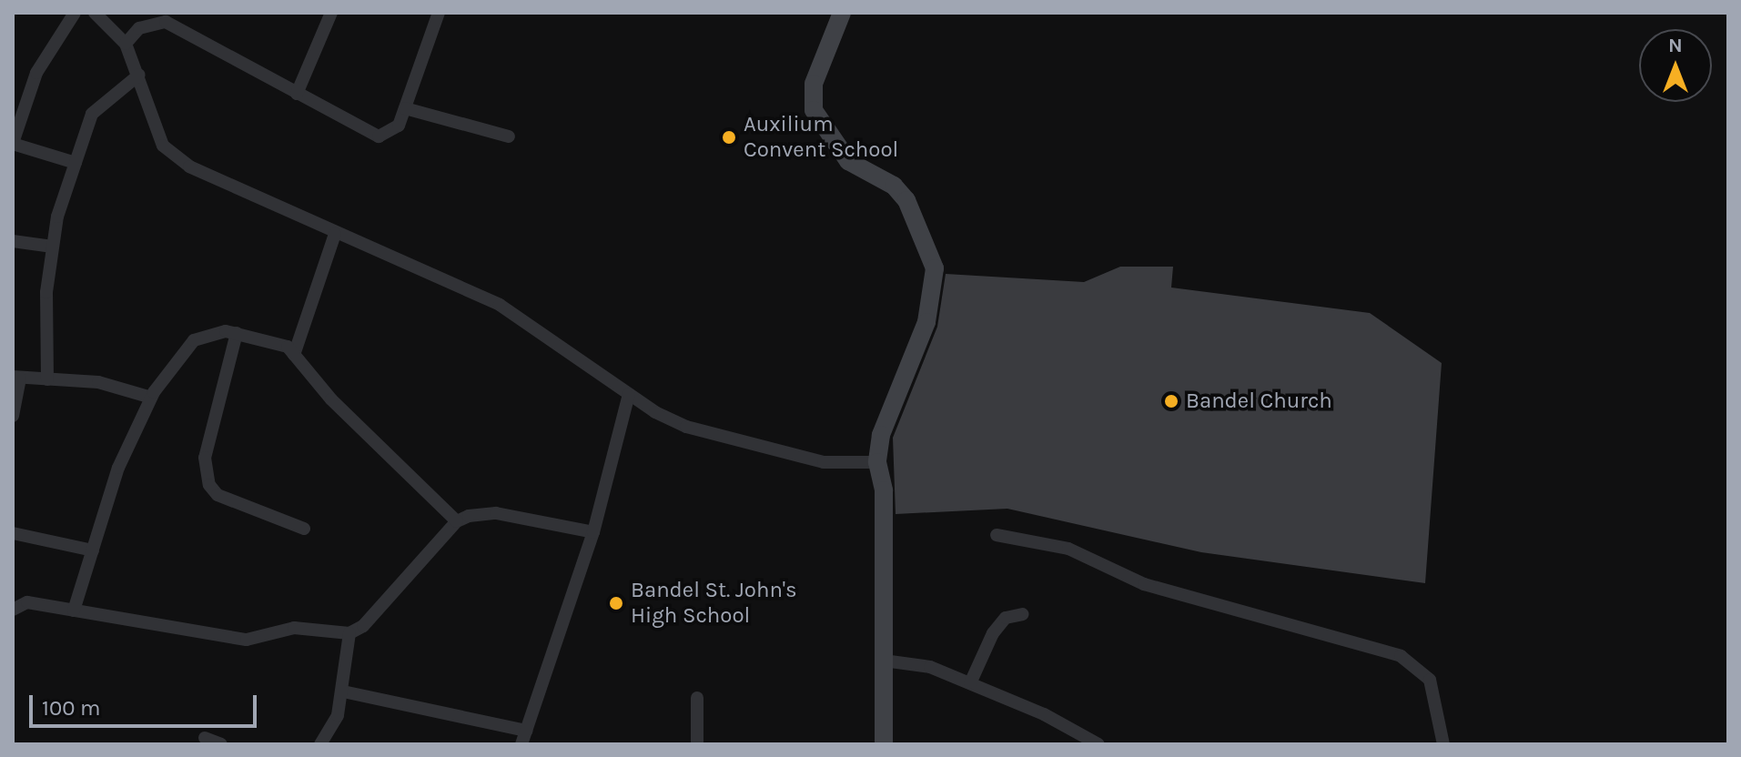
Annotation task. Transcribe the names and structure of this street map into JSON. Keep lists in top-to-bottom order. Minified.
{"places":["Auxilium Convent School","Bandel Church","Bandel St. John's High School"],"scale_bar":"100 m","north":"top"}
